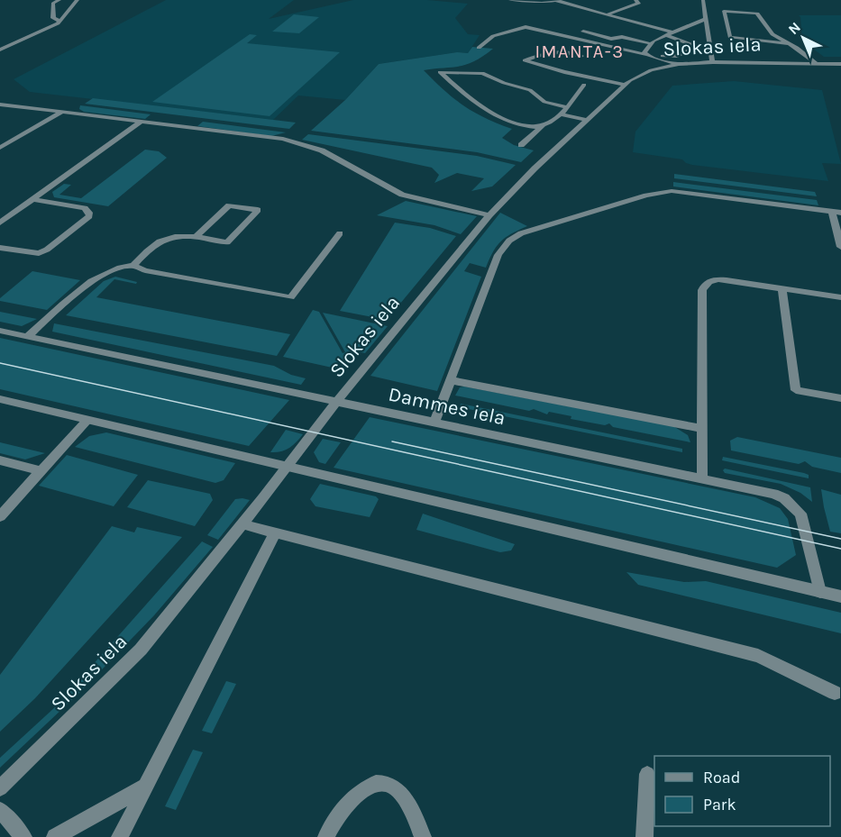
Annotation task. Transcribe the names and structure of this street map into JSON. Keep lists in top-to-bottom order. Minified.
{"streets":{"street":["Slokas iela","Dammes iela"]},"crossings":[["Slokas iela","Dammes iela"]],"districts":["IMANTA-3"],"legend":["Road","Park"],"north":"top left"}
